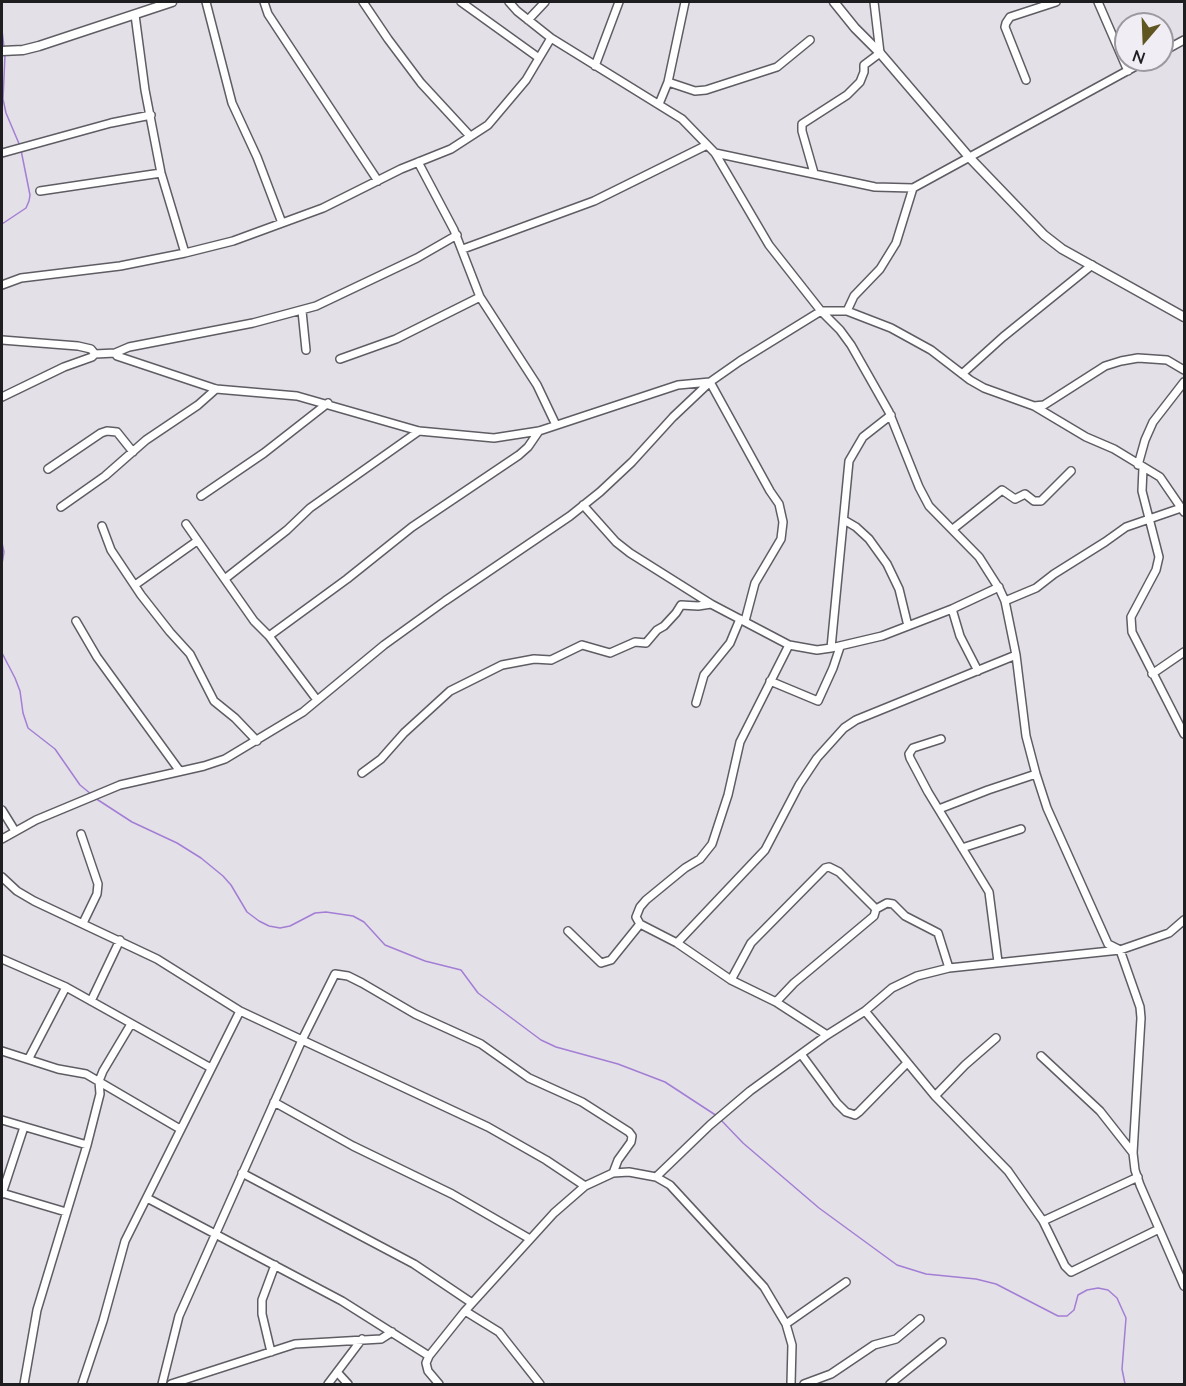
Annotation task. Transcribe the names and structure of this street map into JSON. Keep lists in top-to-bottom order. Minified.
{"north":"bottom"}
